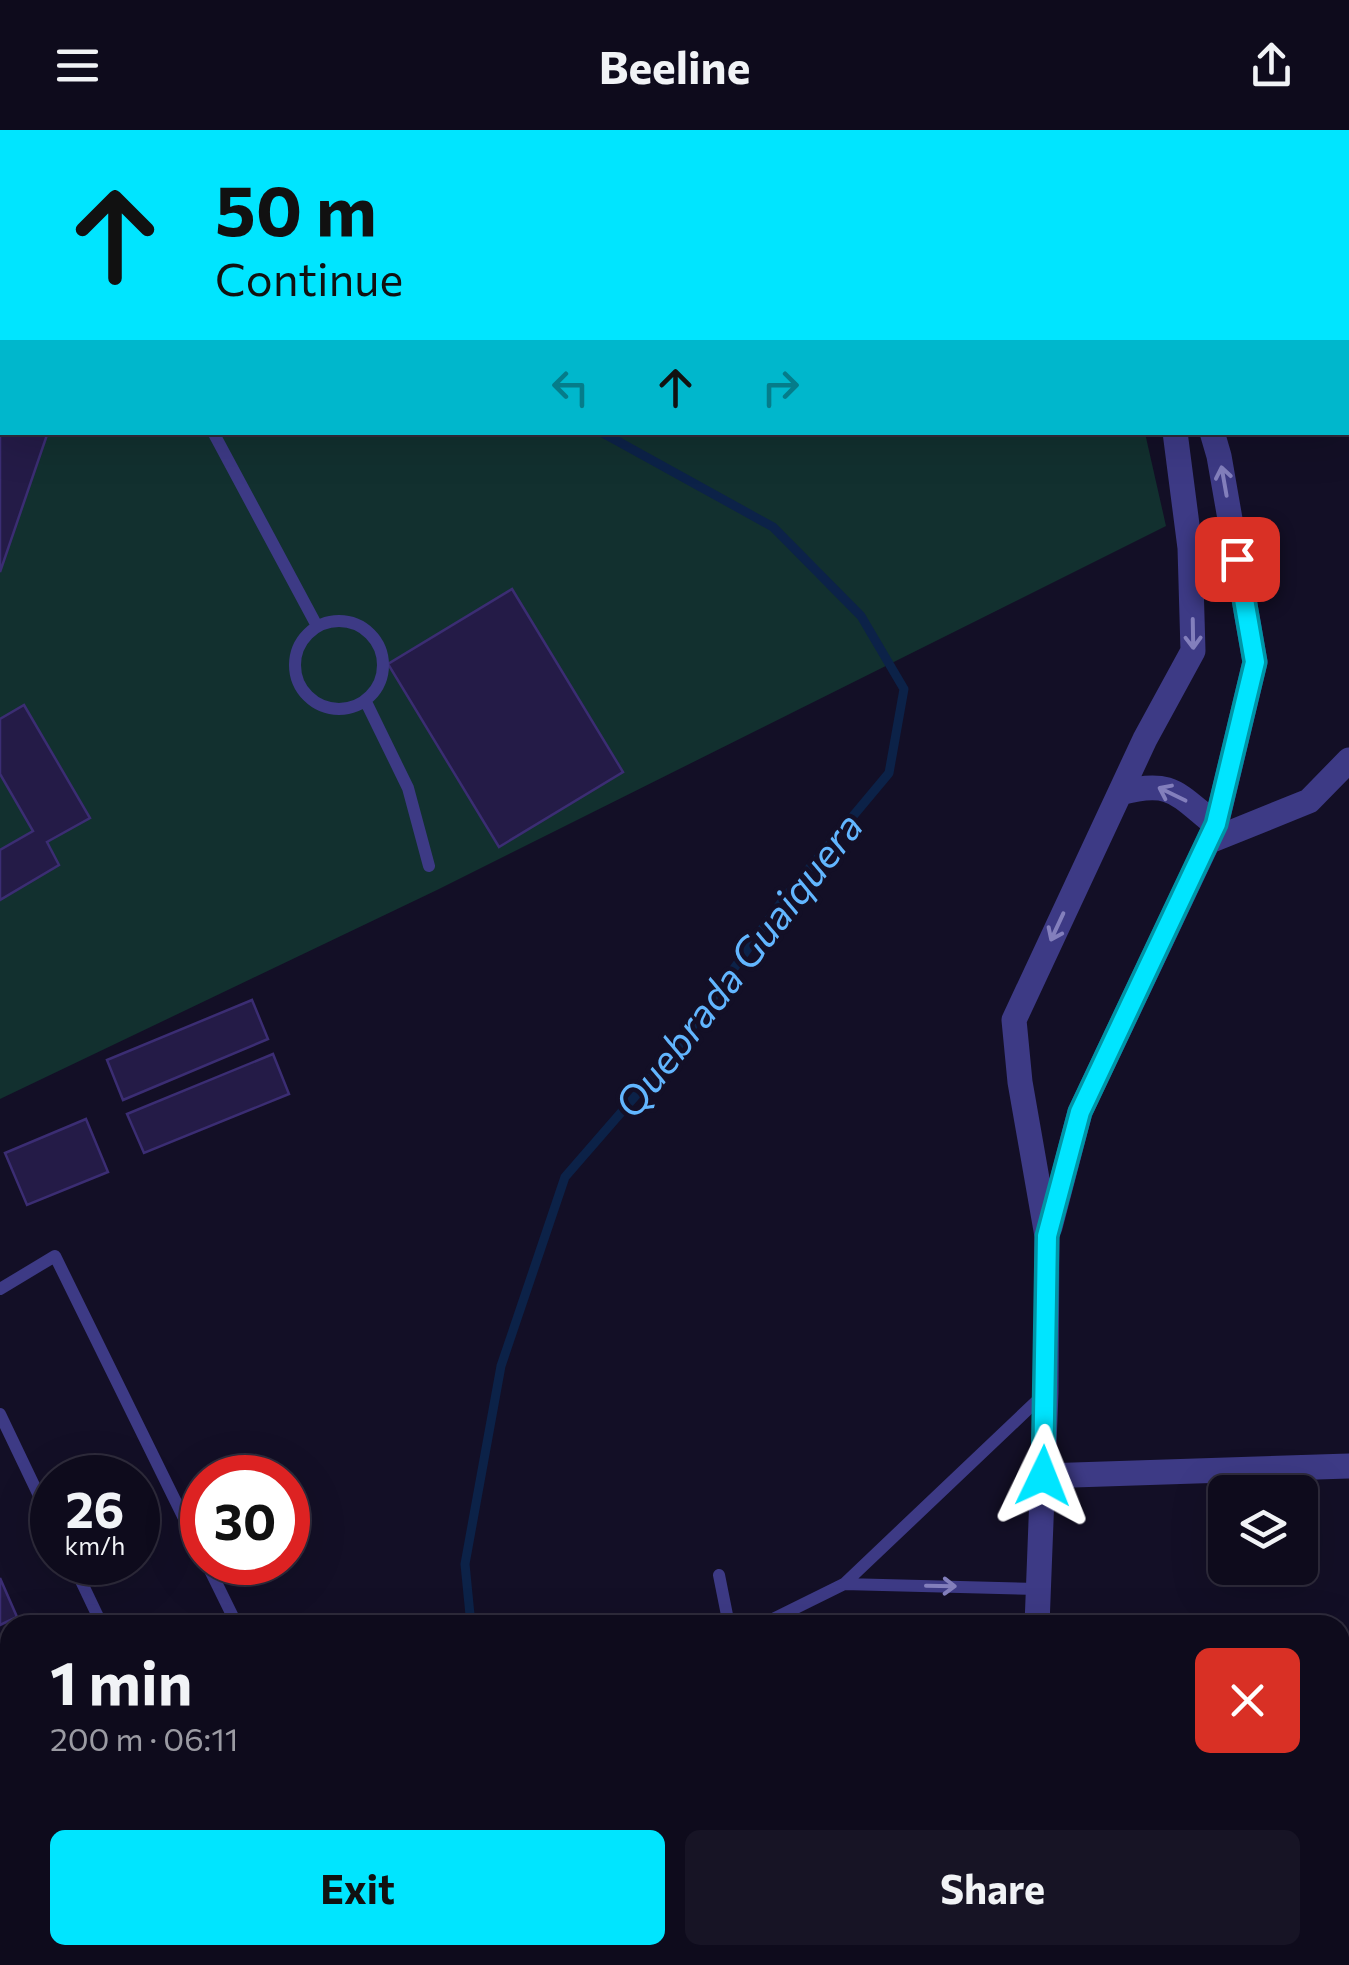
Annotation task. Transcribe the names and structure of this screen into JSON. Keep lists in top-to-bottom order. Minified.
{"water":["Quebrada Guaiquera"],"page":{"header":"Beeline","turn":["50 m","Continue"],"speed":"26 km/h","limit":"30","heading":["1 min","200 m · 06:11"],"buttons":["Exit","Share"]}}
